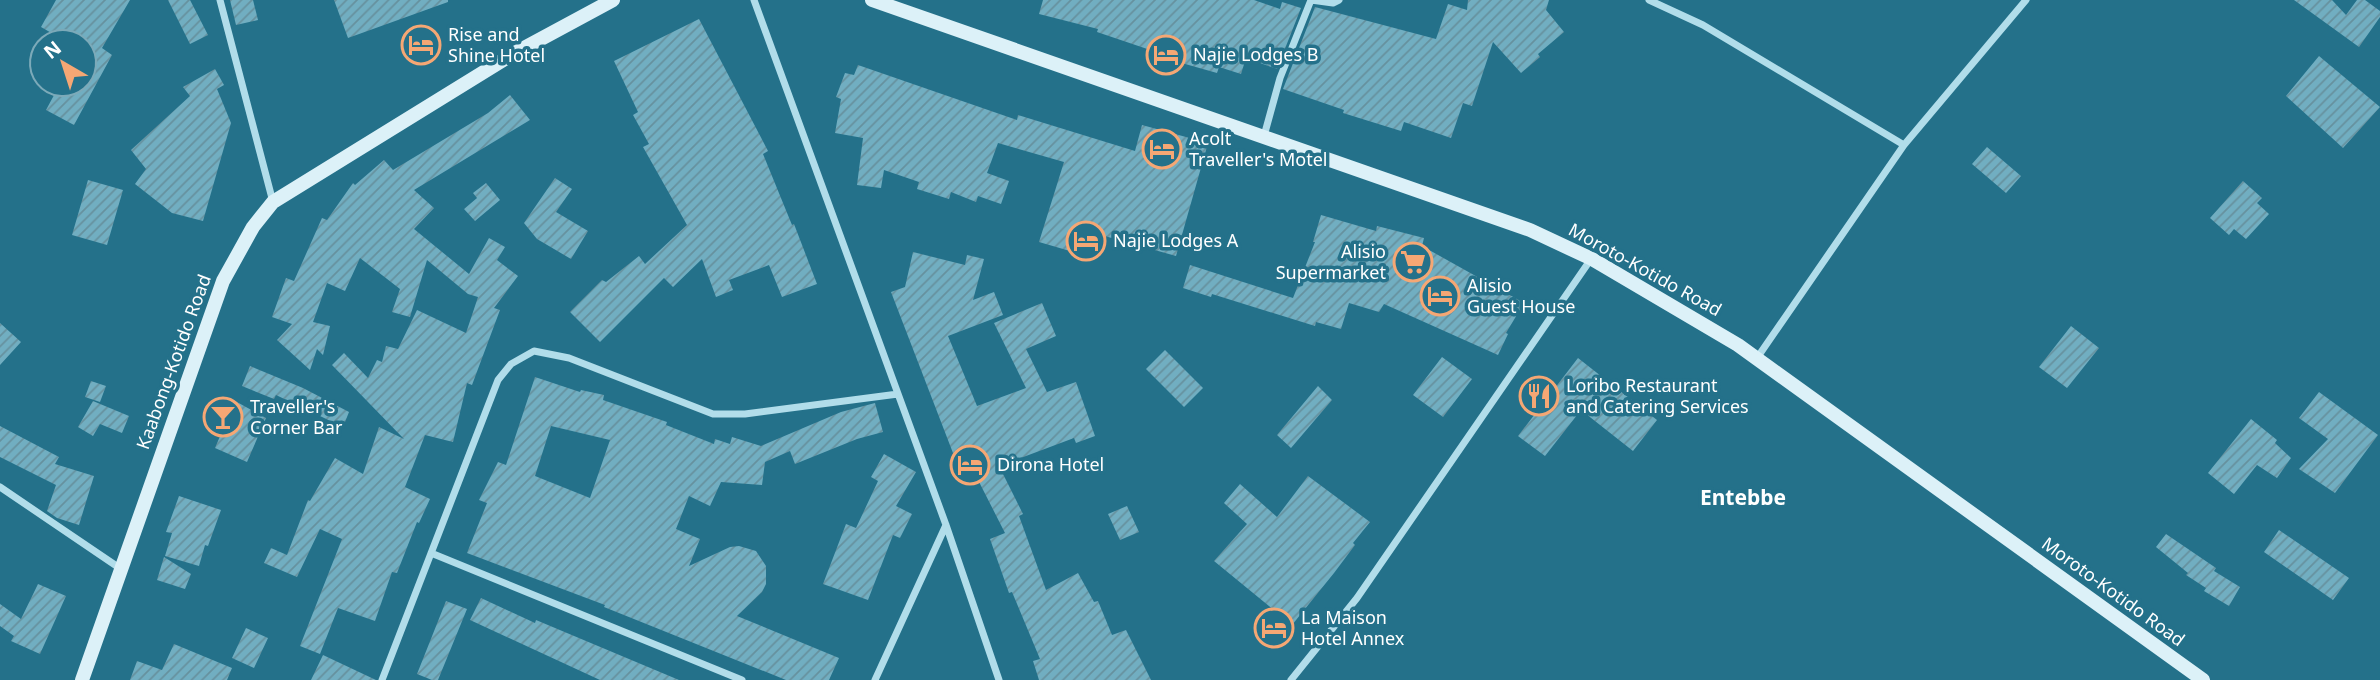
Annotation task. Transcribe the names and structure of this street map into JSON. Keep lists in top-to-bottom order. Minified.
{"streets":{"main road":["Moroto-Kotido Road","Kaabong-Kotido Road"]},"districts":["Entebbe"],"places":{"hotel":["Rise and Shine Hotel","Najie Lodges B","Acolt Traveller's Motel","Najie Lodges A","Alisio Guest House","Dirona Hotel","La Maison Hotel Annex"],"supermarket":["Alisio Supermarket"],"restaurant":["Loribo Restaurant and Catering Services"],"bar":["Traveller's Corner Bar"]},"north":"top left"}
